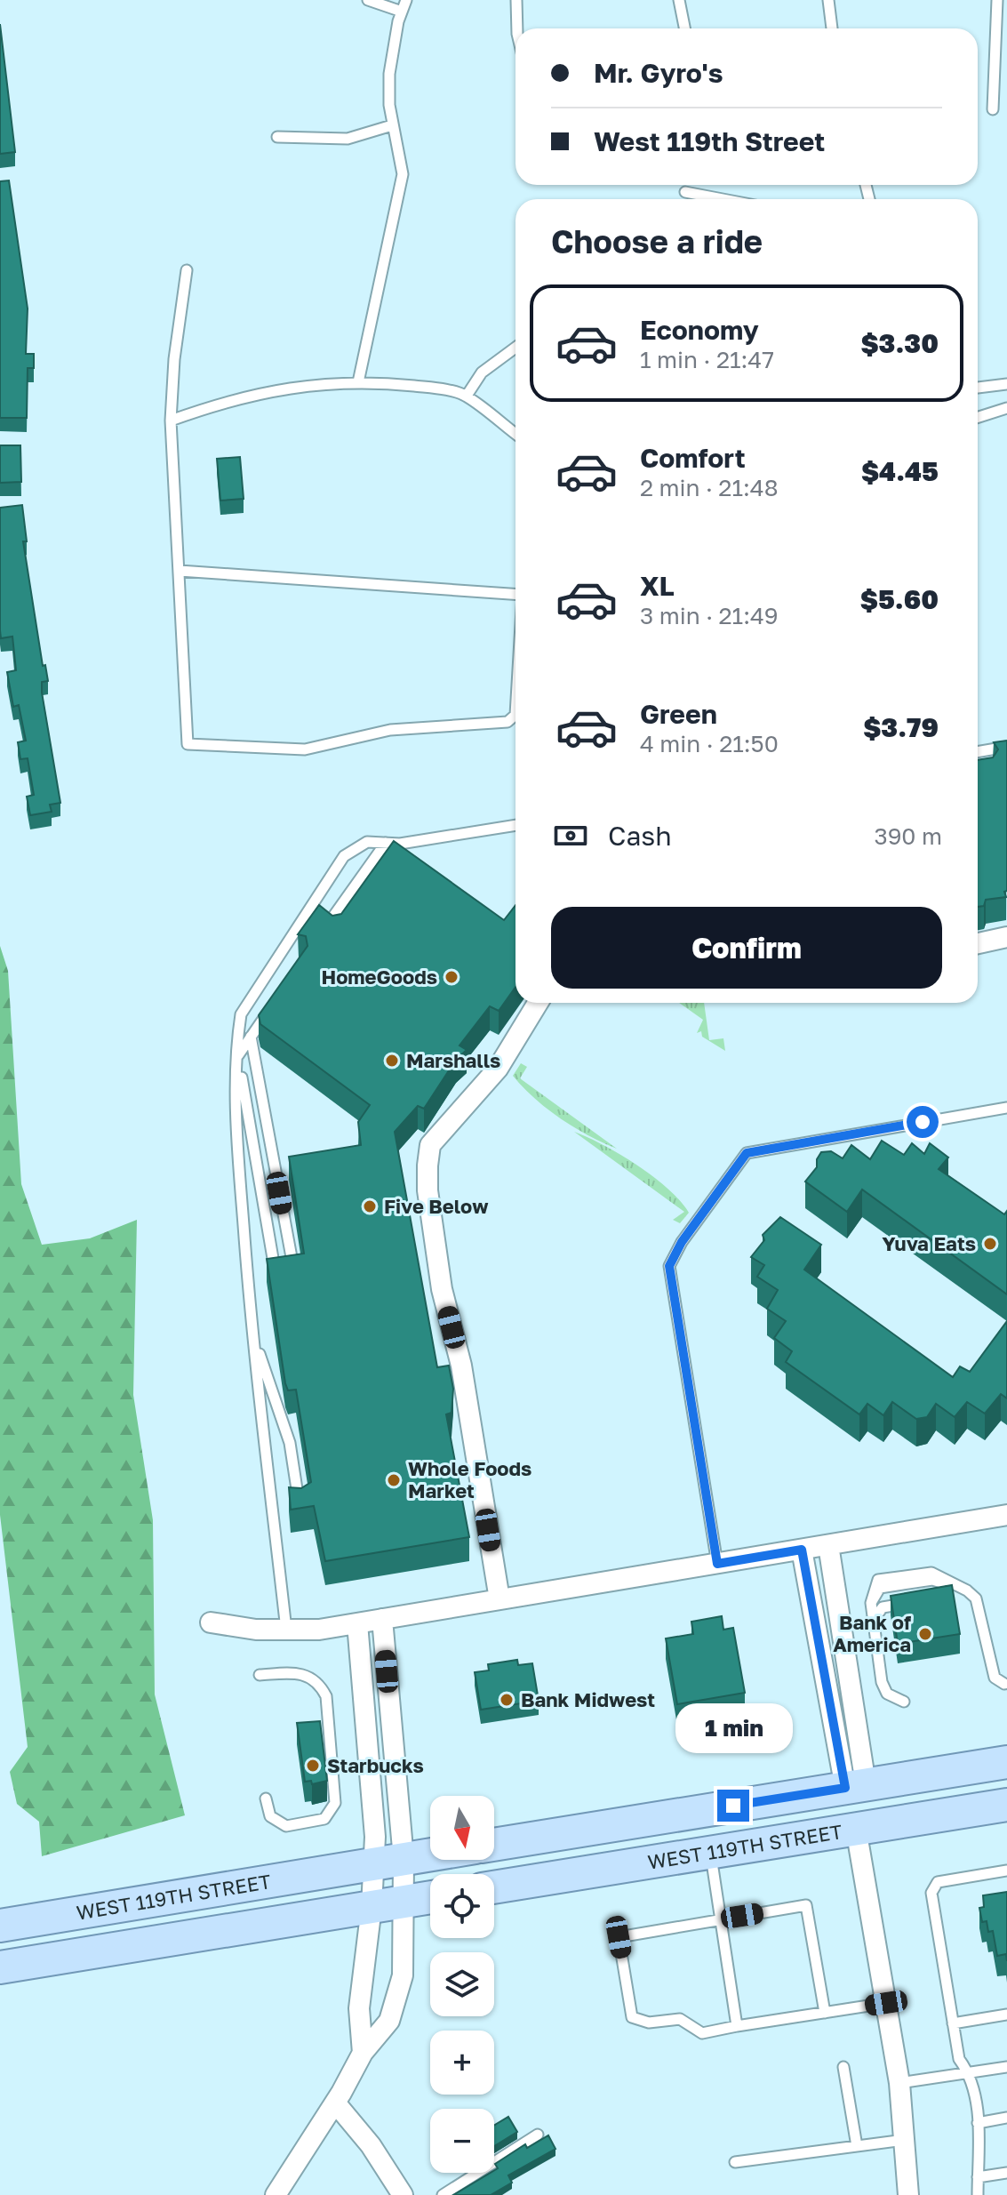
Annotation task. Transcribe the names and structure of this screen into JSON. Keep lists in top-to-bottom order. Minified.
{"streets":{"main road":["WEST 119TH STREET"]},"places":["HomeGoods","Marshalls","Five Below","Yuva Eats","Whole Foods Market","Bank of America","Bank Midwest","Starbucks"],"north":"bottom","page":{"banner":["Mr. Gyro's","West 119th Street"],"heading":"Choose a ride","list":[{"name":"Economy","note":"1 min · 21:47","value":"$3.30"},{"name":"Comfort","note":"2 min · 21:48","value":"$4.45"},{"name":"XL","note":"3 min · 21:49","value":"$5.60"},{"name":"Green","note":"4 min · 21:50","value":"$3.79"}],"pay":["Cash","390 m"],"buttons":"Confirm","bubble":"1 min","map_buttons":["+","−"]}}
